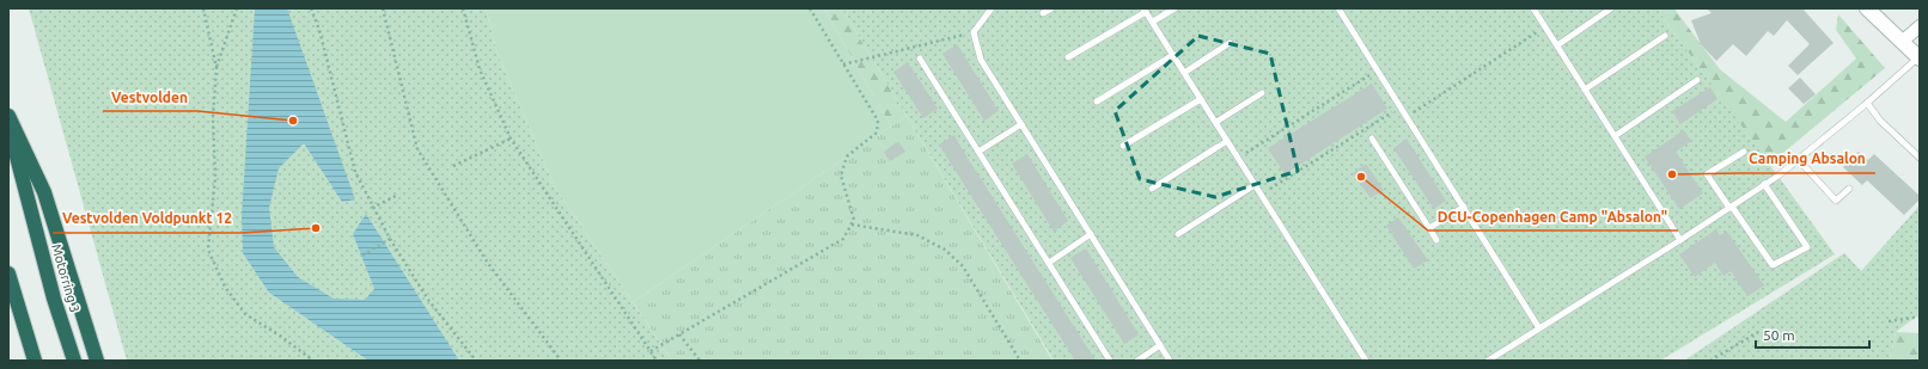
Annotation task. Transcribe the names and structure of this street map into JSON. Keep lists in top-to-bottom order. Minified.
{"streets":{"highway":["Motorring 3"]},"places":["Vestvolden","Camping Absalon","DCU-Copenhagen Camp \"Absalon\"","Vestvolden Voldpunkt 12"],"scale_bar":"50 m"}
